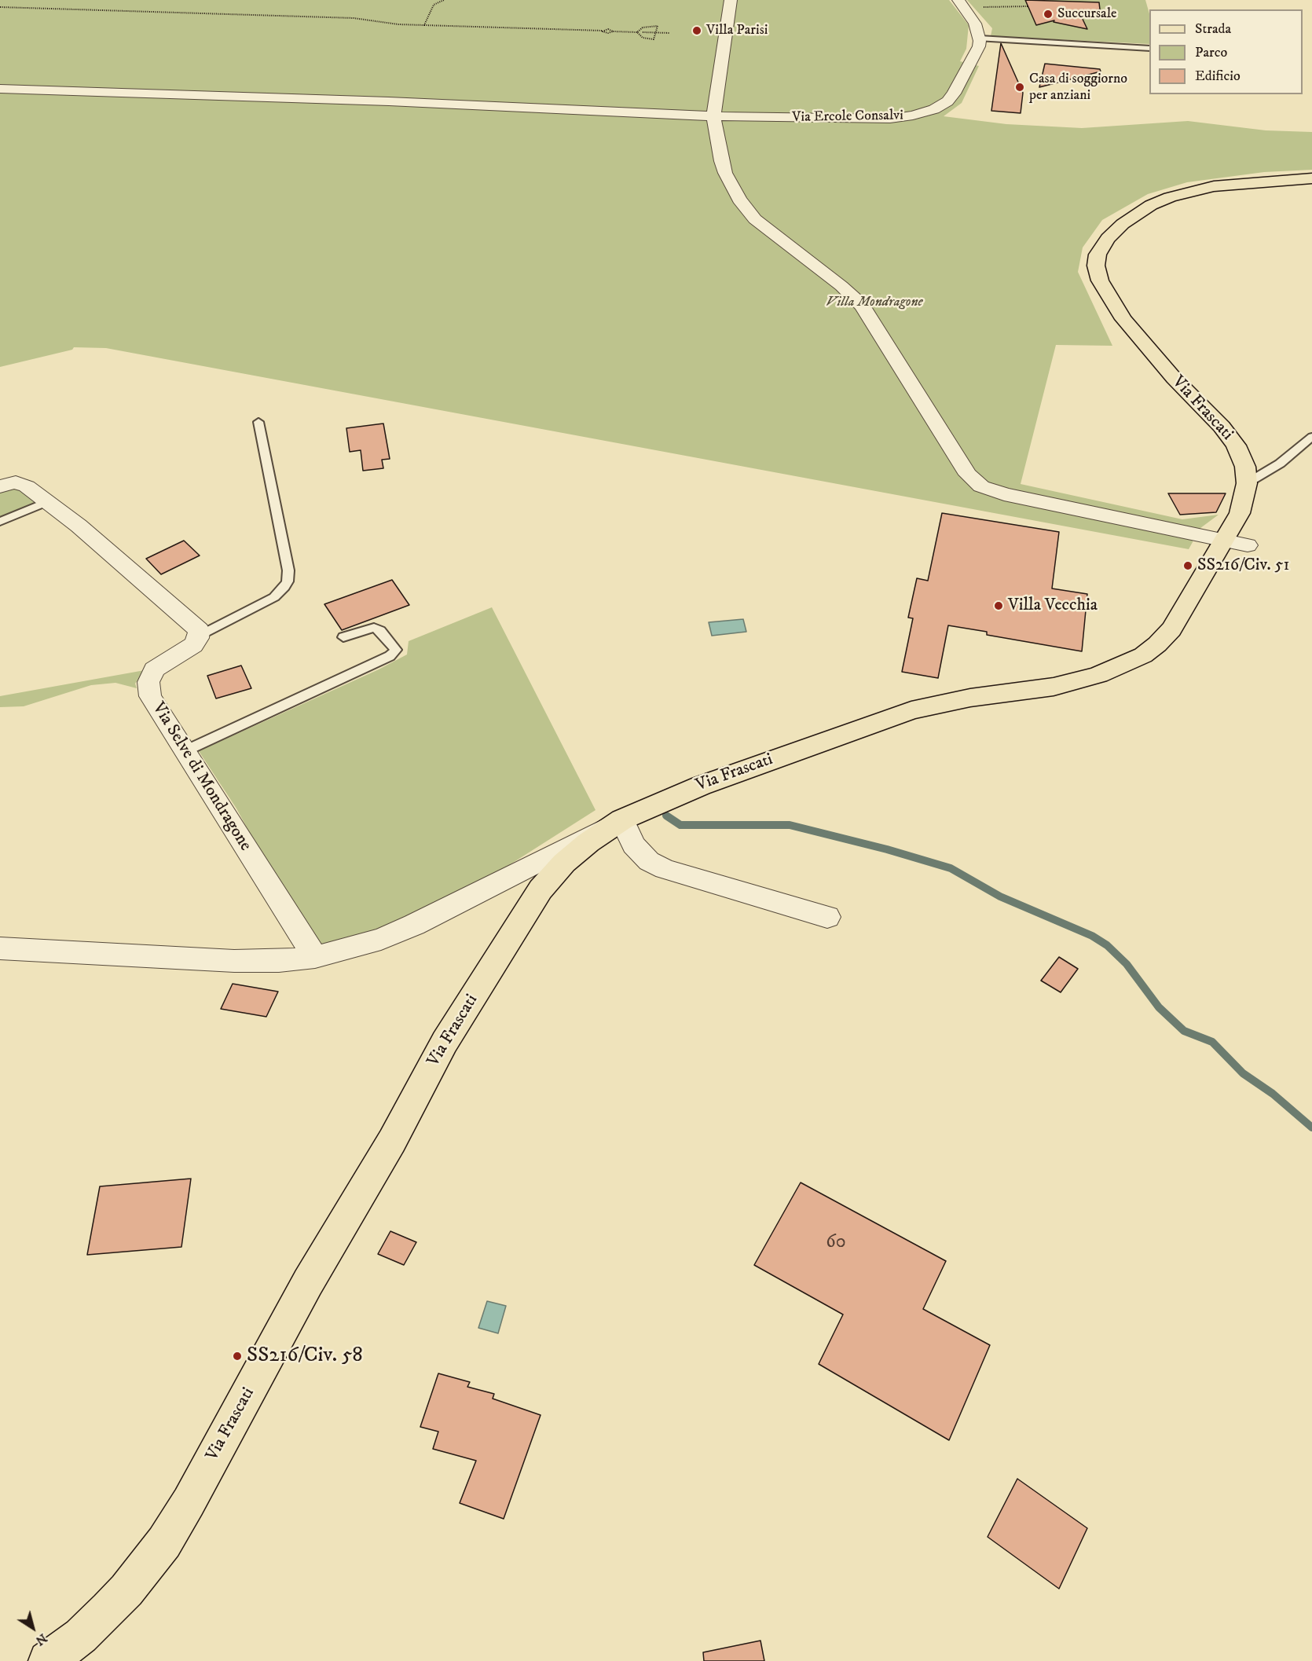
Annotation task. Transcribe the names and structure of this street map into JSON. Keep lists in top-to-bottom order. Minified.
{"streets":{"main road":["Via Frascati"],"street":["Via Ercole Consalvi","Via Selve di Mondragone"]},"parks":["Villa Mondragone"],"places":["Succursale","Villa Parisi","Casa di soggiorno per anziani","SS216/Civ. 51","Villa Vecchia","SS216/Civ. 58"],"house_numbers":["60"],"legend":["Strada","Parco","Edificio"],"north":"bottom right"}
